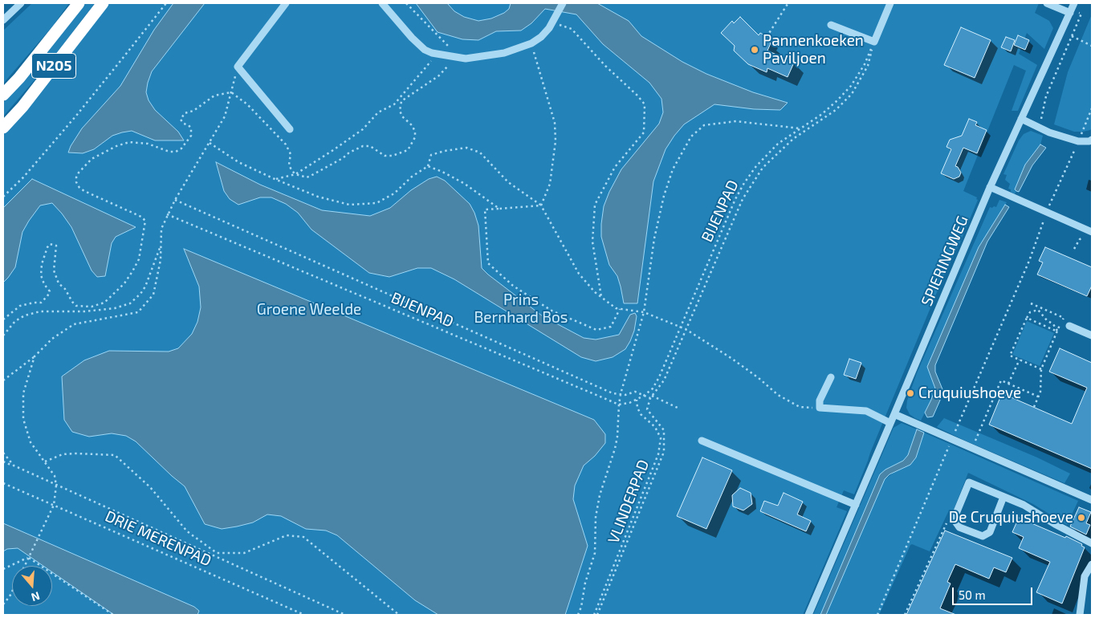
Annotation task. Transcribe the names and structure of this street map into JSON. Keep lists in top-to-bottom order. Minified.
{"streets":{"highway":["N205"],"street":["SPIERINGWEG"],"path":["BIJENPAD","VLINDERPAD","DRIE MERENPAD"]},"crossings":[["BIJENPAD","VLINDERPAD"]],"parks":["Prins Bernhard Bos","Groene Weelde"],"places":["Pannenkoeken Paviljoen","Cruquiushoeve","De Cruquiushoeve"],"scale_bar":"50 m","north":"bottom"}
